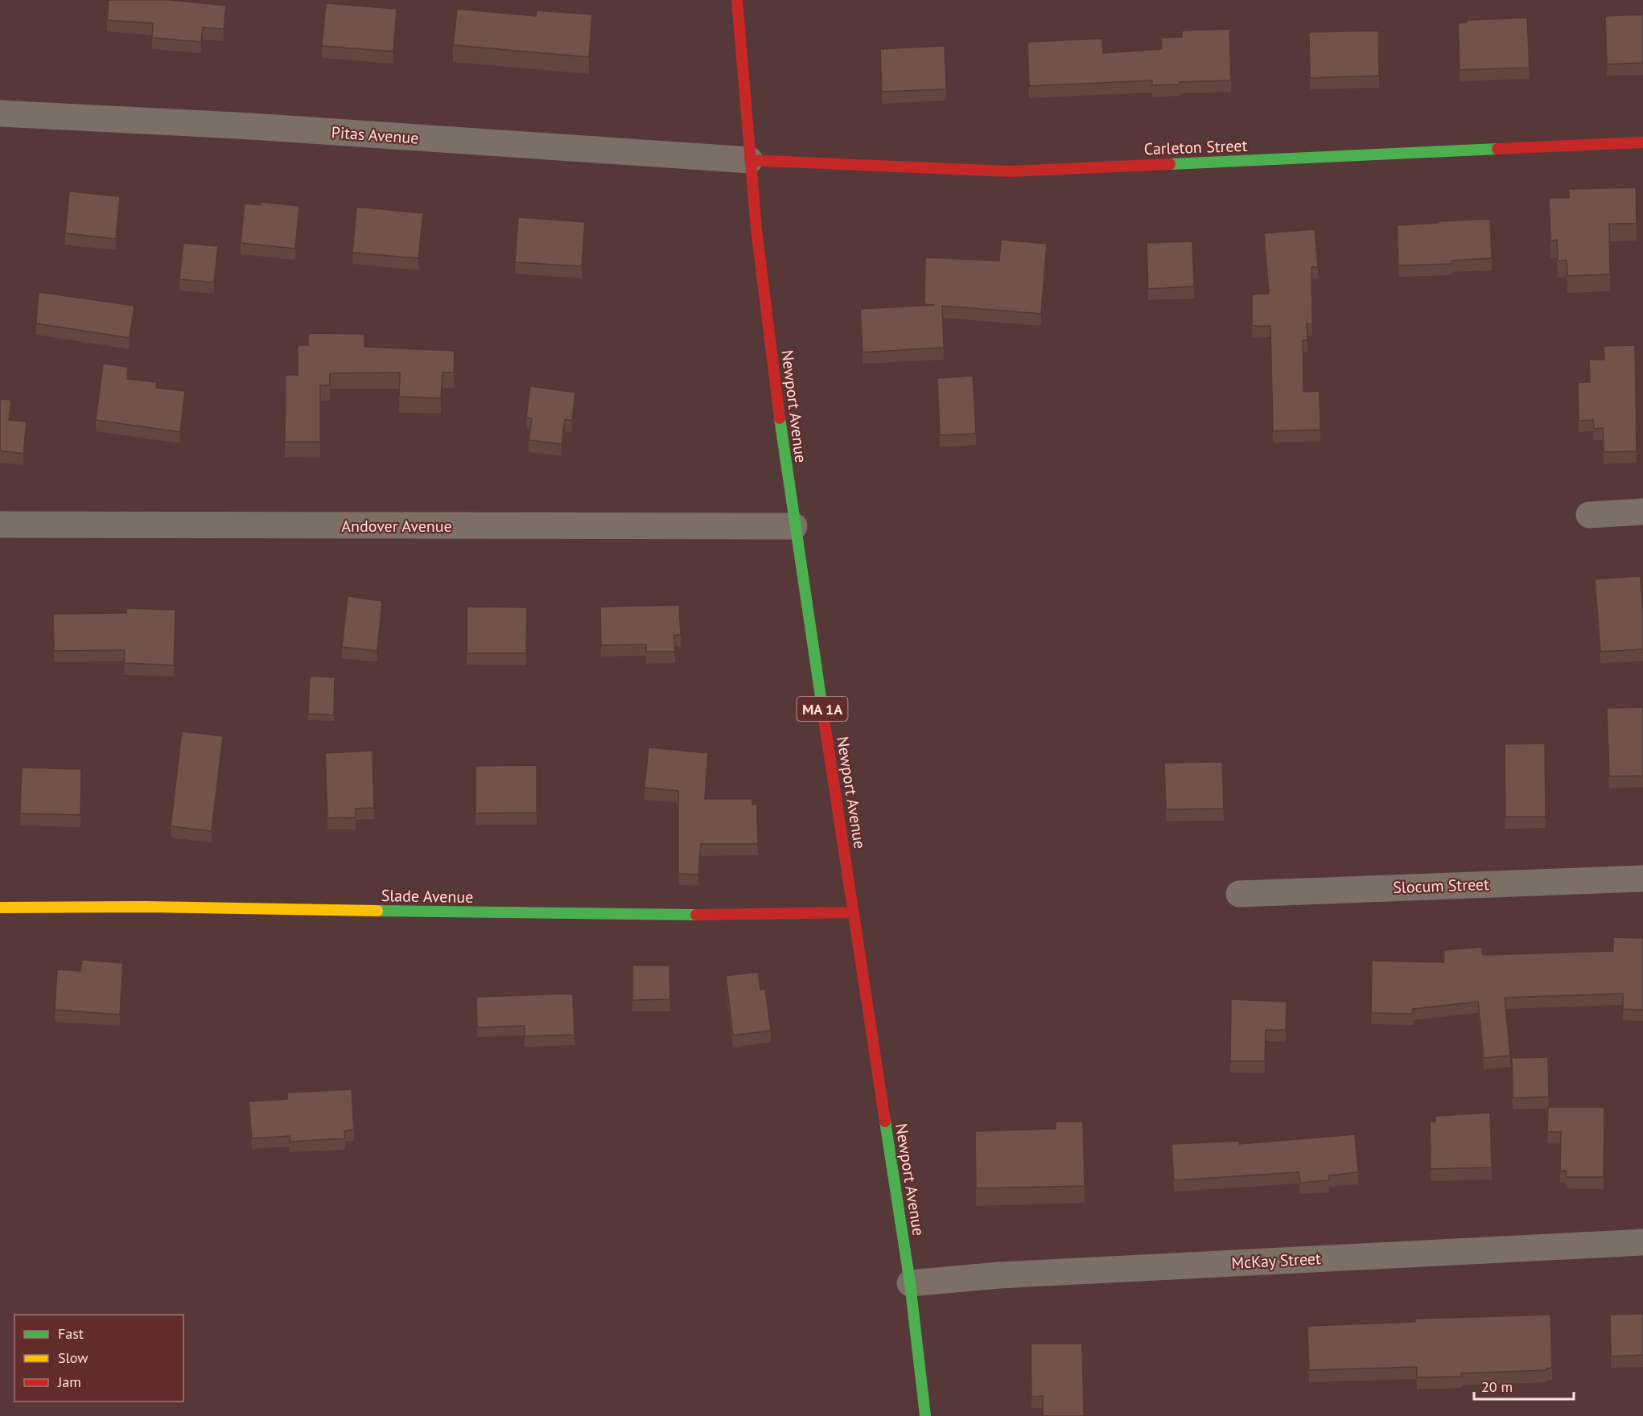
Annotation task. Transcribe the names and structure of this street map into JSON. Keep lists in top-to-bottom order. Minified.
{"streets":{"street":["Pitas Avenue","Carleton Street","Newport Avenue","Andover Avenue","MA 1A","Slocum Street","Slade Avenue","McKay Street"]},"crossings":[["Pitas Avenue","Carleton Street"],["Pitas Avenue","Newport Avenue"],["Carleton Street","Newport Avenue"],["Newport Avenue","Andover Avenue"],["Newport Avenue","Slade Avenue"],["Newport Avenue","McKay Street"]],"legend":["Fast","Slow","Jam"],"scale_bar":"20 m"}
